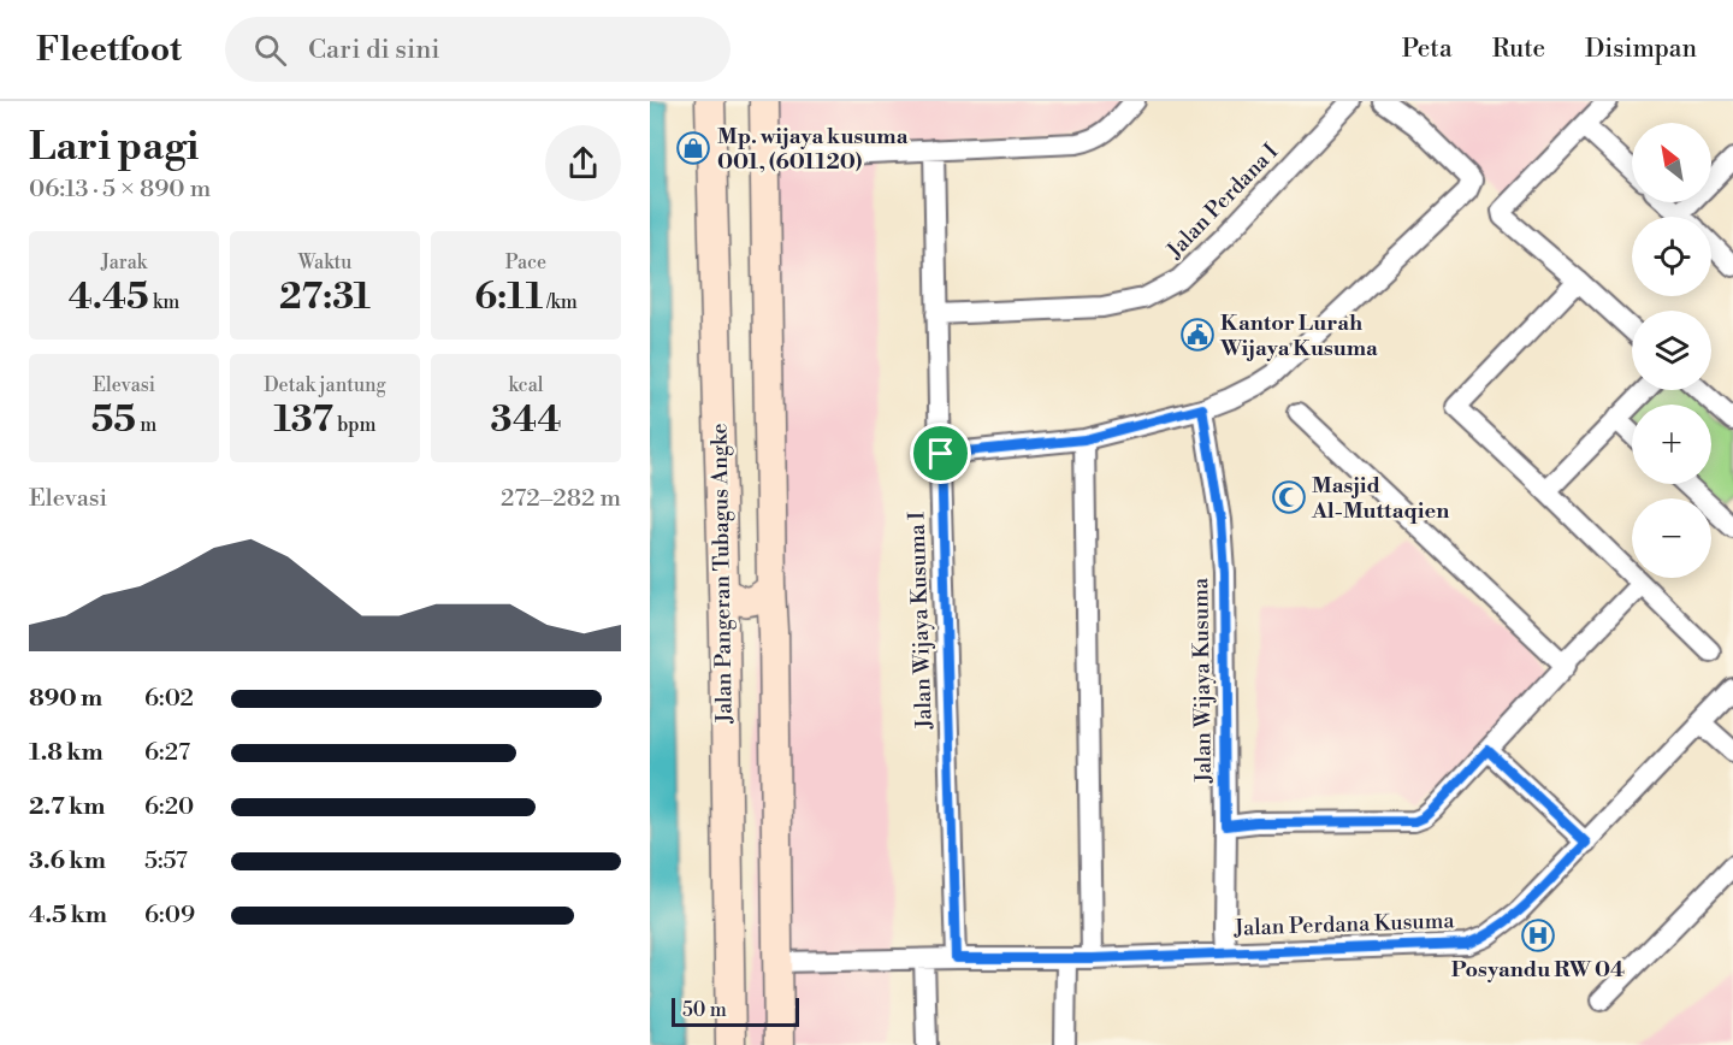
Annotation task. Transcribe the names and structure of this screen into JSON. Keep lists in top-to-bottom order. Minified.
{"streets":{"main road":["Jalan Pangeran Tubagus Angke"],"street":["Jalan Perdana I","Jalan Wijaya Kusuma I","Jalan Wijaya Kusuma","Jalan Perdana Kusuma"]},"crossings":[["Jalan Perdana I","Jalan Wijaya Kusuma I"],["Jalan Wijaya Kusuma I","Jalan Perdana Kusuma"],["Jalan Wijaya Kusuma","Jalan Perdana Kusuma"]],"places":{"shop":["Mp. wijaya kusuma 001, (601120)"],"public building":["Kantor Lurah Wijaya Kusuma"],"mosque":["Masjid Al-Muttaqien"],"hospital":["Posyandu RW 04"]},"scale_bar":"50 m","north":"top left","page":{"header":"Fleetfoot","search":"Cari di sini","nav":["Peta","Rute","Disimpan"],"heading":["Lari pagi","06:13 · 5 × 890 m"],"map_buttons":["+","−"],"stats":[["Jarak","4.45 km"],["Waktu","27:31"],["Pace","6:11 /km"],["Elevasi","55 m"],["Detak jantung","137 bpm"],["kcal","344"]],"chart":["Elevasi","272–282 m"],"list":[{"name":"890 m","note":"6:02"},{"name":"1.8 km","note":"6:27"},{"name":"2.7 km","note":"6:20"},{"name":"3.6 km","note":"5:57"},{"name":"4.5 km","note":"6:09"}],"scale":"50 m"}}
